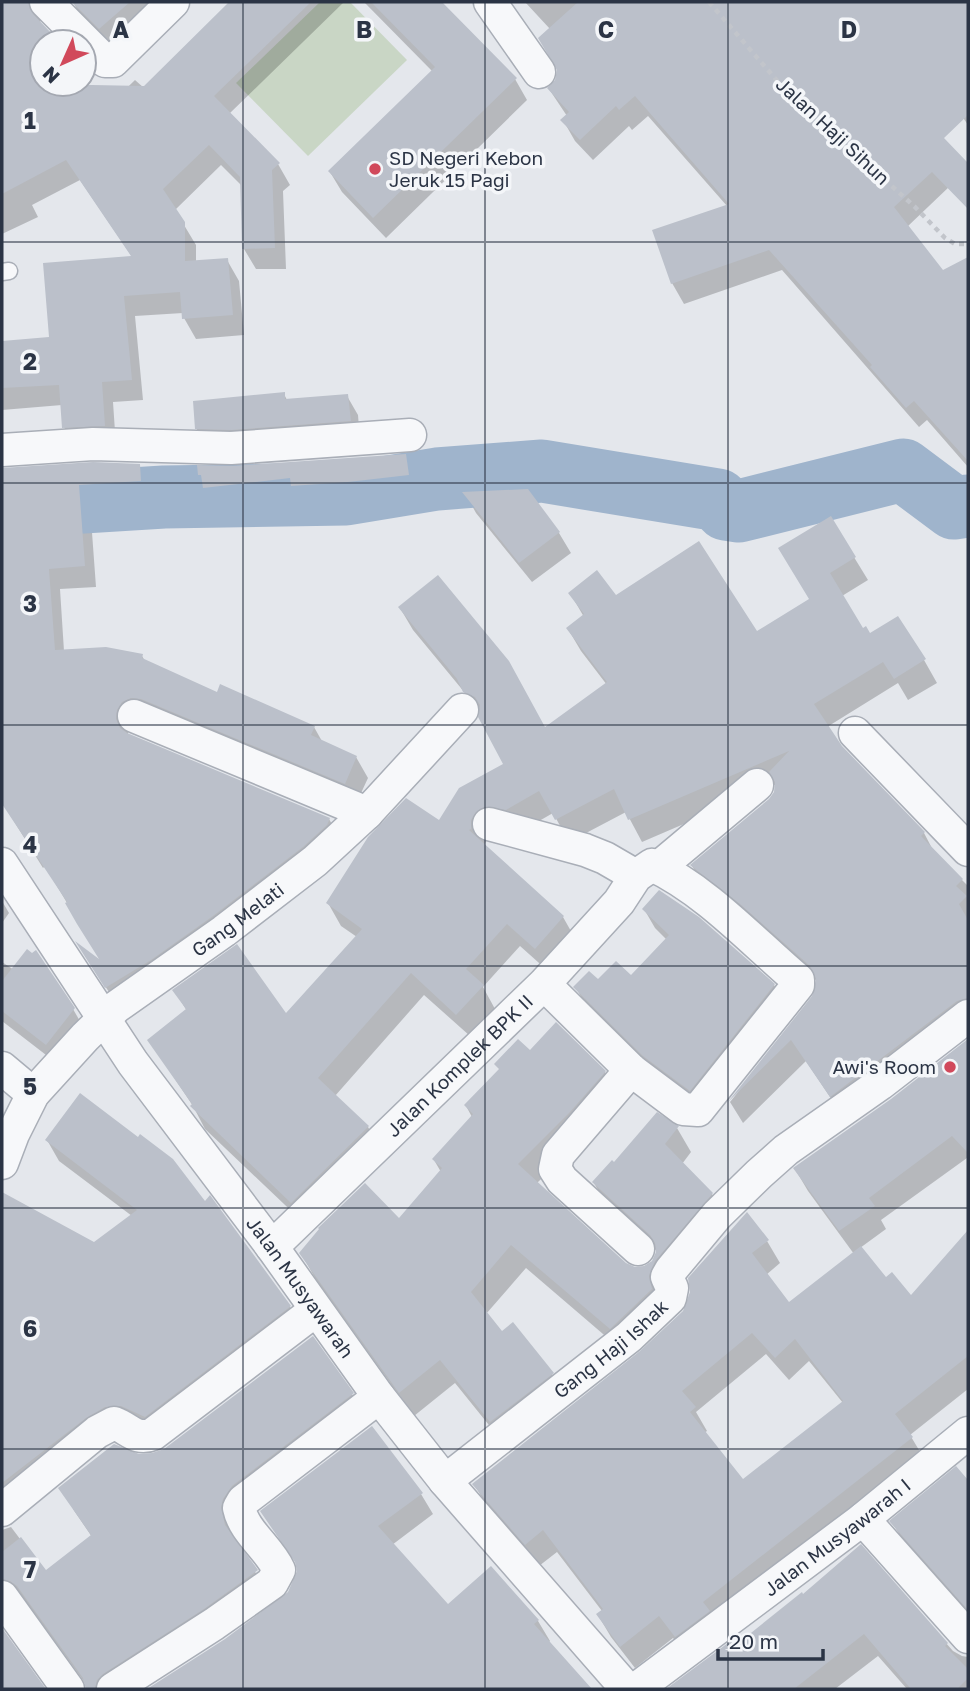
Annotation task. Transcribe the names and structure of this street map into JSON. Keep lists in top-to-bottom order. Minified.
{"streets":{"street":["Gang Melati","Jalan Komplek BPK II","Jalan Musyawarah","Gang Haji Ishak","Jalan Musyawarah I"],"path":["Jalan Haji Sihun"]},"crossings":[["Gang Melati","Jalan Musyawarah"],["Jalan Komplek BPK II","Jalan Musyawarah"],["Jalan Musyawarah","Gang Haji Ishak"]],"places":["SD Negeri Kebon Jeruk 15 Pagi","Awi's Room"],"scale_bar":"20 m","north":"bottom left","grid":{"columns":["A","B","C","D"],"rows":["1","2","3","4","5","6","7"]}}
